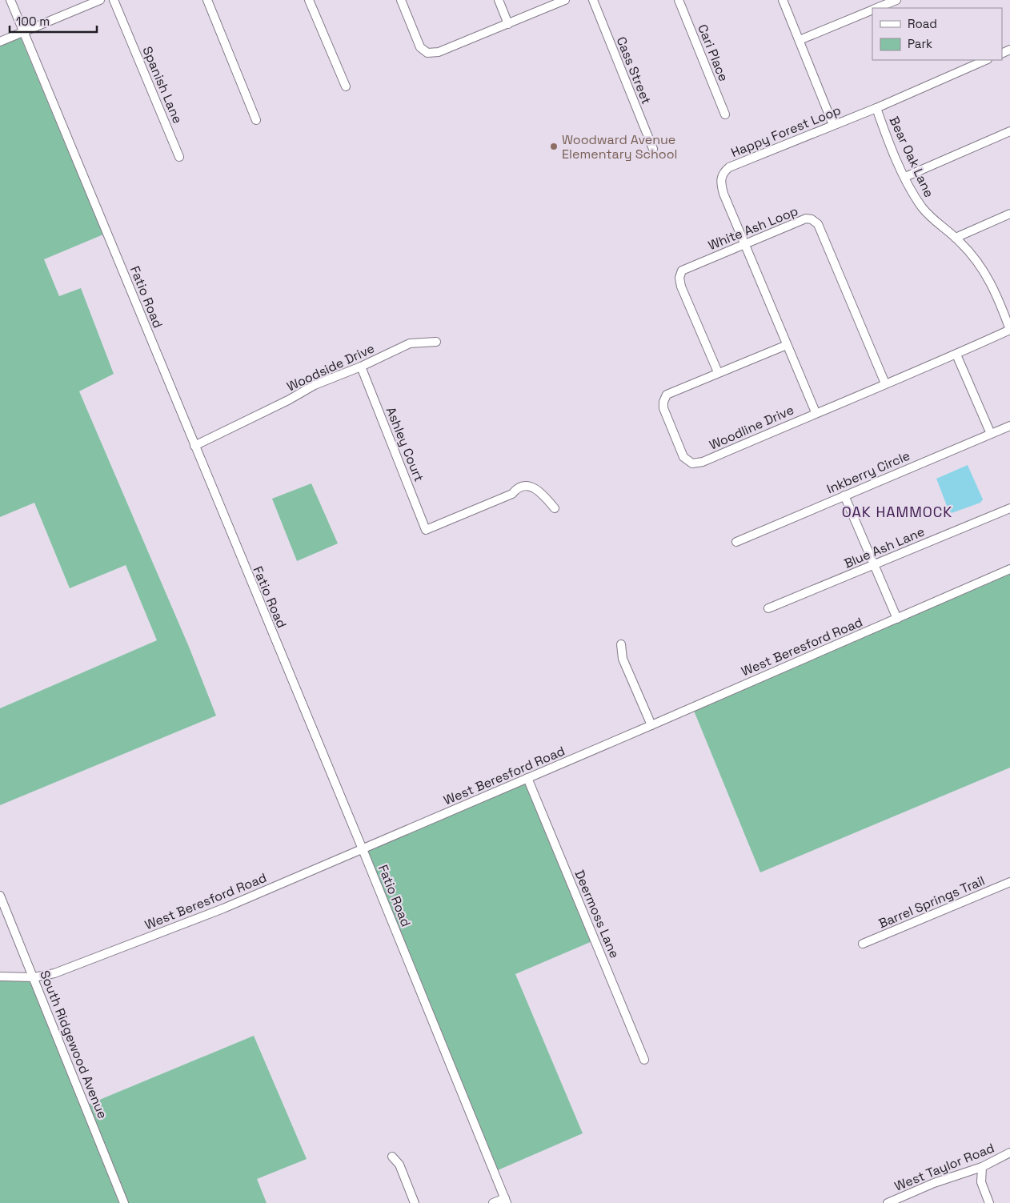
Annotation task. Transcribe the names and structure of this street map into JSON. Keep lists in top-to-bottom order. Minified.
{"streets":{"street":["Cari Place","Cass Street","Spanish Lane","Happy Forest Loop","Bear Oak Lane","White Ash Loop","Fatio Road","Woodside Drive","Woodline Drive","Ashley Court","Inkberry Circle","Blue Ash Lane","West Beresford Road","Barrel Springs Trail","Deermoss Lane","South Ridgewood Avenue","West Taylor Road"]},"crossings":[["Happy Forest Loop","Bear Oak Lane"],["Happy Forest Loop","White Ash Loop"],["Happy Forest Loop","Woodline Drive"],["Bear Oak Lane","Woodline Drive"],["White Ash Loop","Woodline Drive"],["Fatio Road","Woodside Drive"],["Fatio Road","West Beresford Road"],["Woodside Drive","Ashley Court"],["West Beresford Road","Deermoss Lane"],["West Beresford Road","South Ridgewood Avenue"]],"districts":["OAK HAMMOCK"],"places":["Woodward Avenue Elementary School"],"legend":["Road","Park"],"scale_bar":"100 m"}
